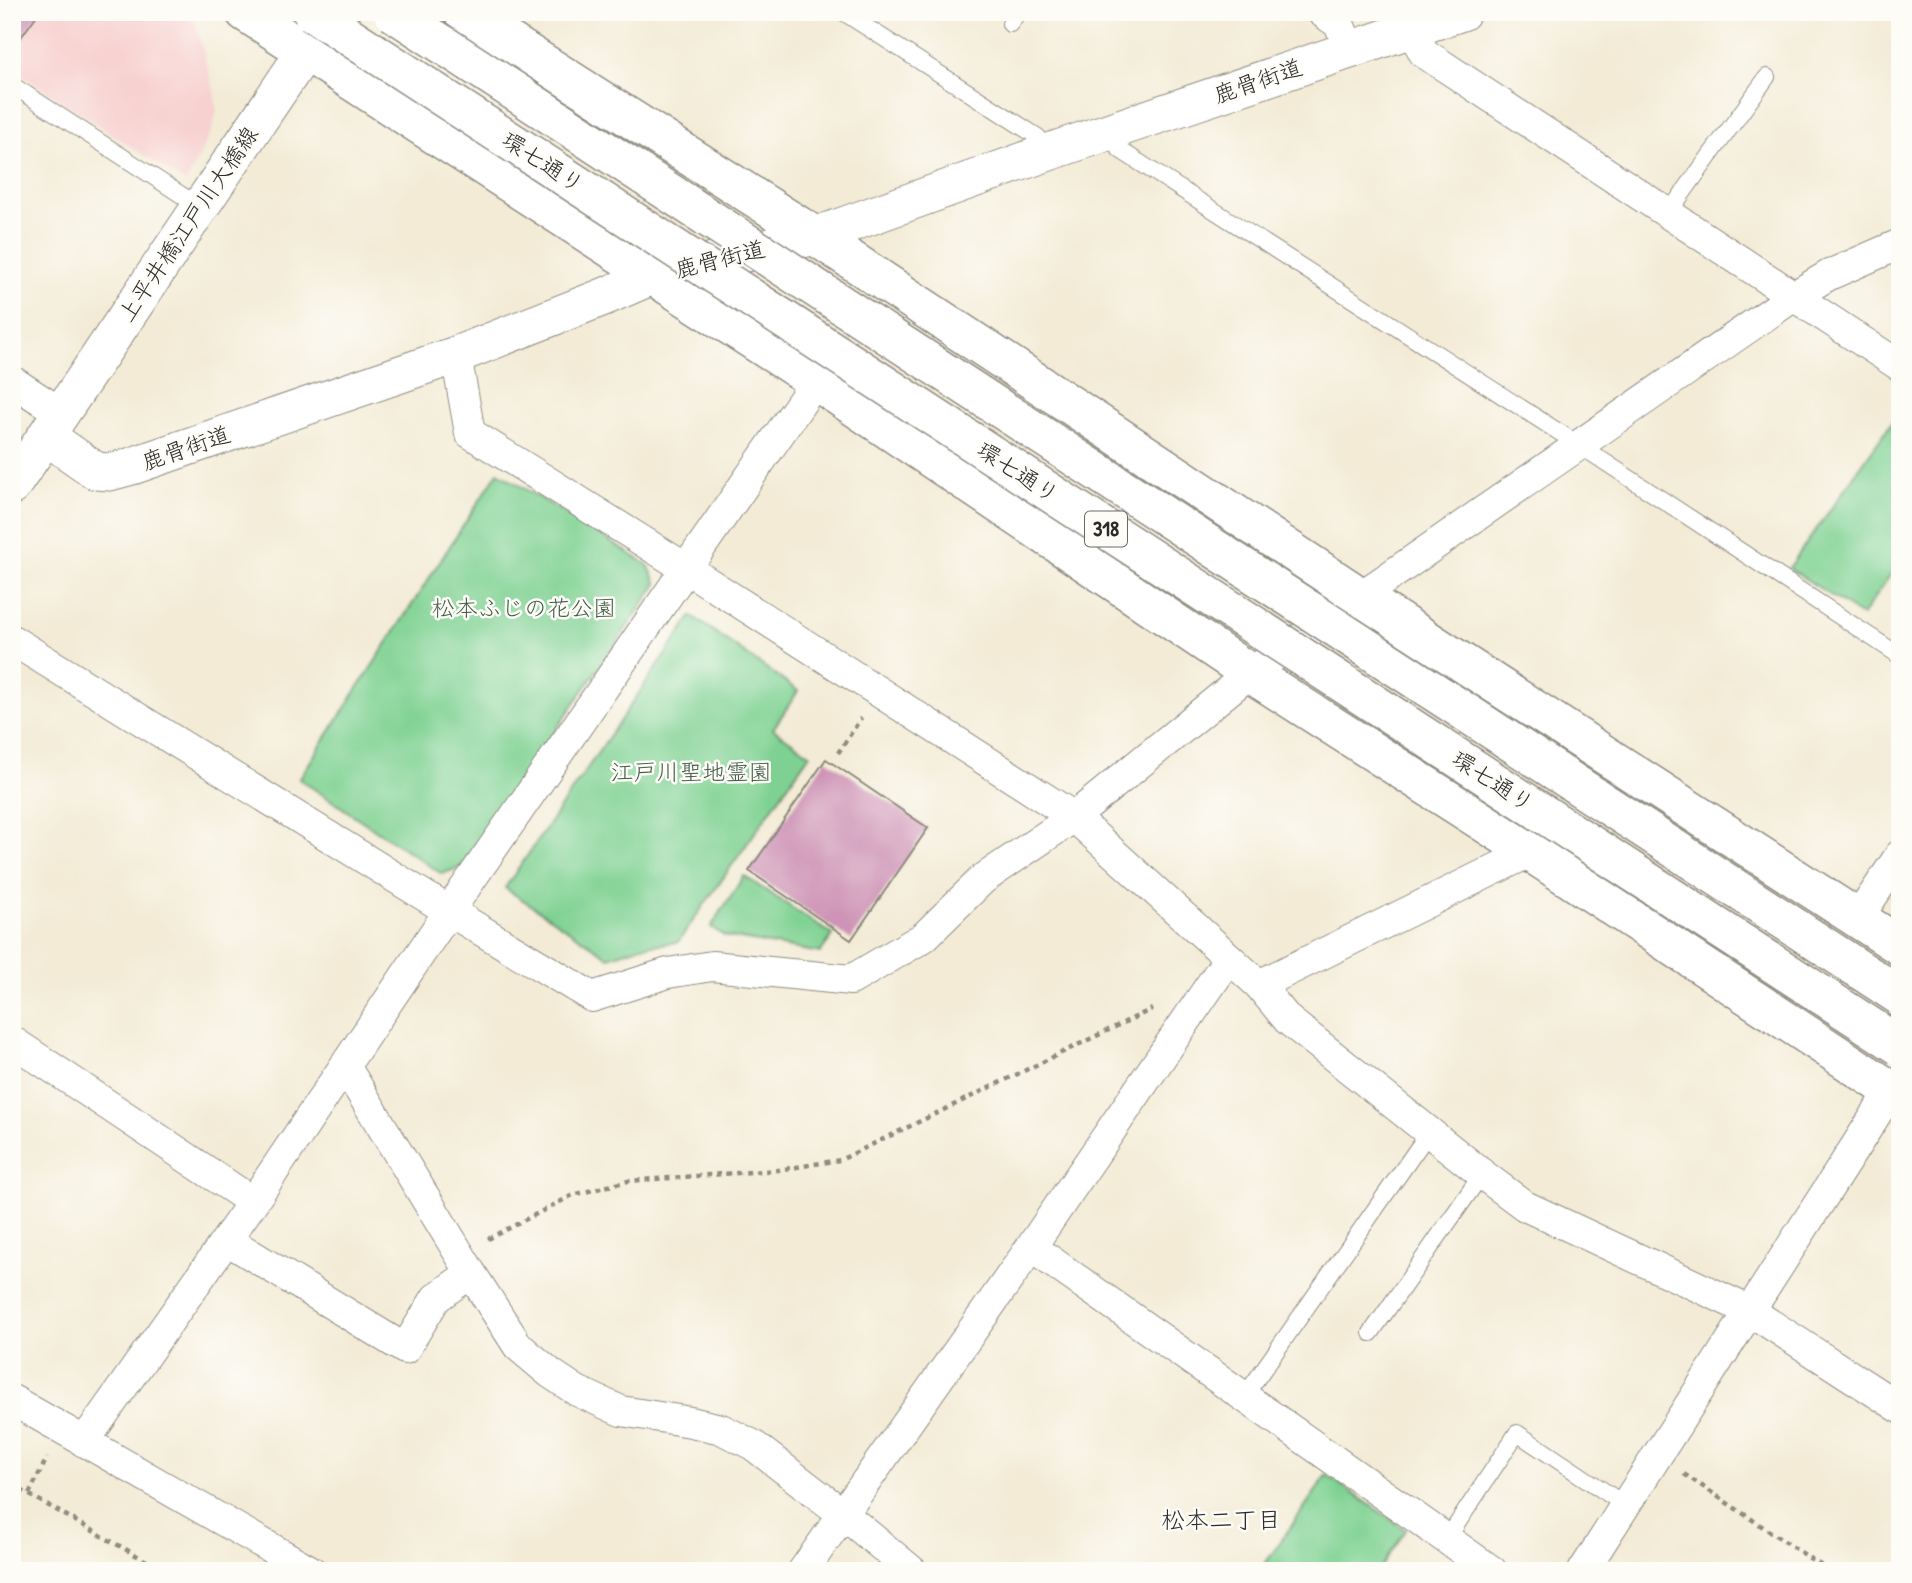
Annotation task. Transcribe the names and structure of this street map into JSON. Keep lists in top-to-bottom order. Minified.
{"streets":{"main road":["環七通り","318"],"street":["鹿骨街道","上平井橋江戸川大橋線"]},"crossings":[["鹿骨街道","上平井橋江戸川大橋線"]],"districts":["松本二丁目"],"parks":["松本ふじの花公園","江戸川聖地霊園"]}
